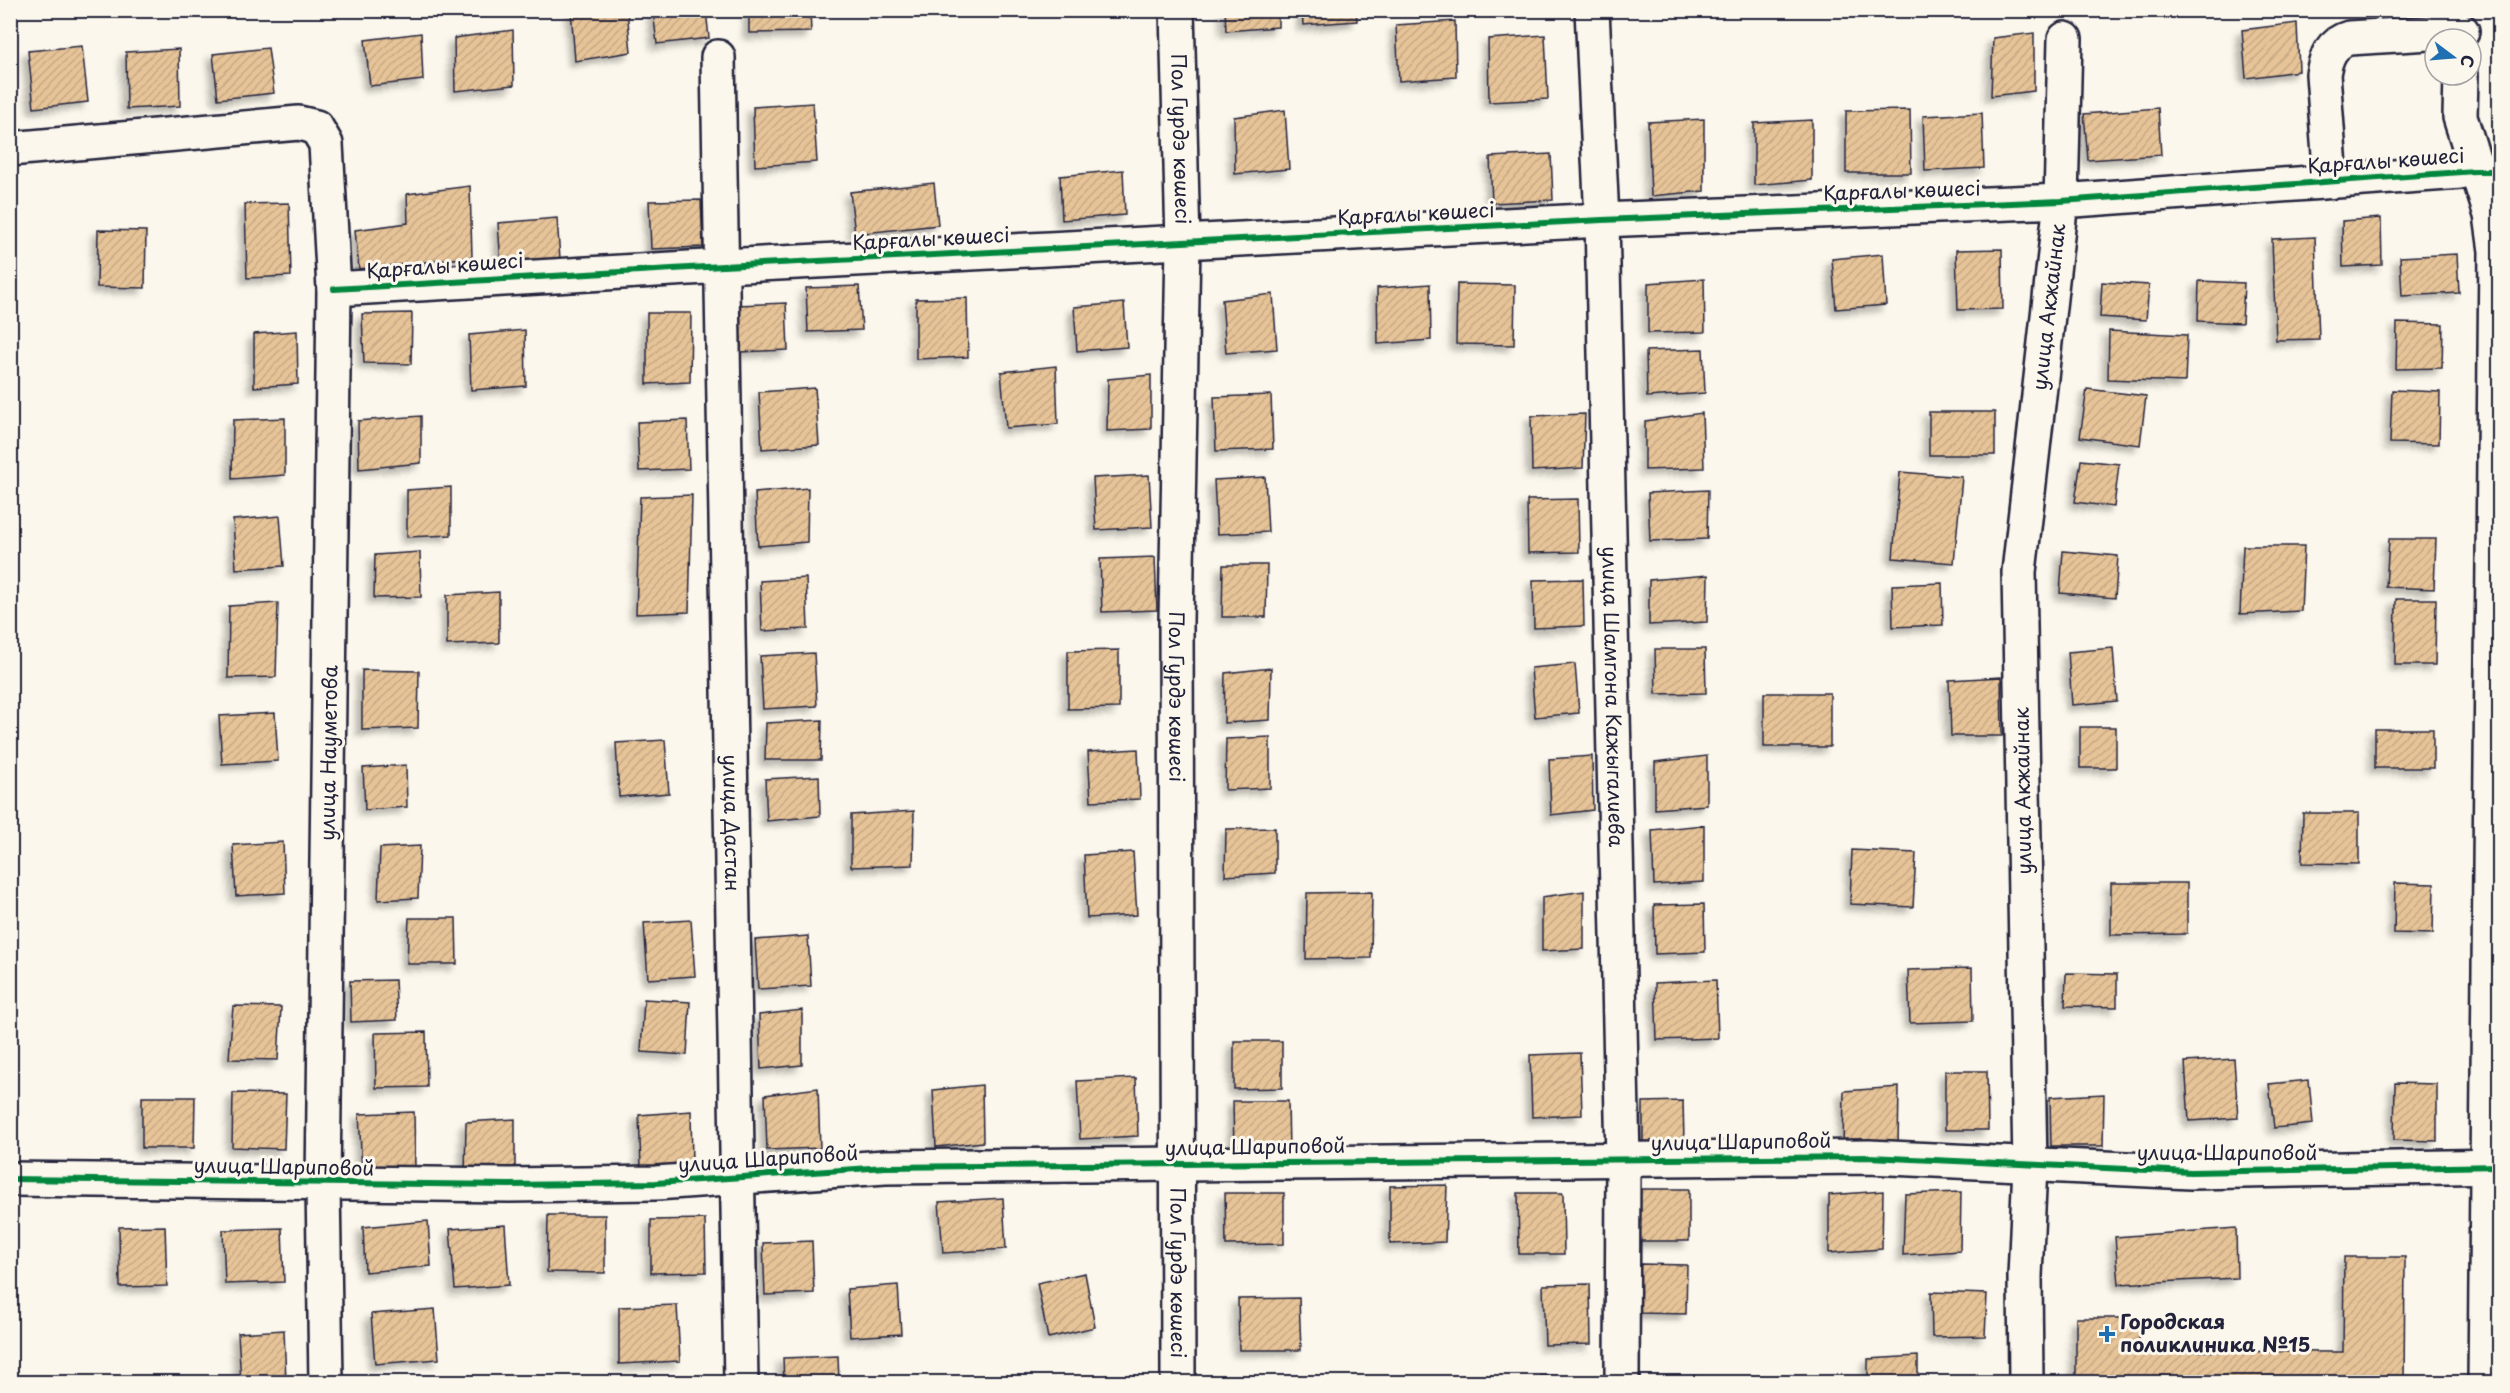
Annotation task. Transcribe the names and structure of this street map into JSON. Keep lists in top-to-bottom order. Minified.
{"streets":{"street":["Пол Гурдэ көшесі","Қарғалы көшесі","улица Акжайнак","улица Шамгона Кажыгалиева","улица Науметова","улица Дастан","улица Шариповой"]},"crossings":[["Пол Гурдэ көшесі","Қарғалы көшесі"],["Пол Гурдэ көшесі","улица Шариповой"],["Қарғалы көшесі","улица Акжайнак"],["Қарғалы көшесі","улица Шамгона Кажыгалиева"],["Қарғалы көшесі","улица Науметова"],["Қарғалы көшесі","улица Дастан"],["улица Акжайнак","улица Шариповой"],["улица Шамгона Кажыгалиева","улица Шариповой"],["улица Науметова","улица Шариповой"],["улица Дастан","улица Шариповой"]],"places":{"health":["Городская поликлиника №15"]},"north":"right"}
